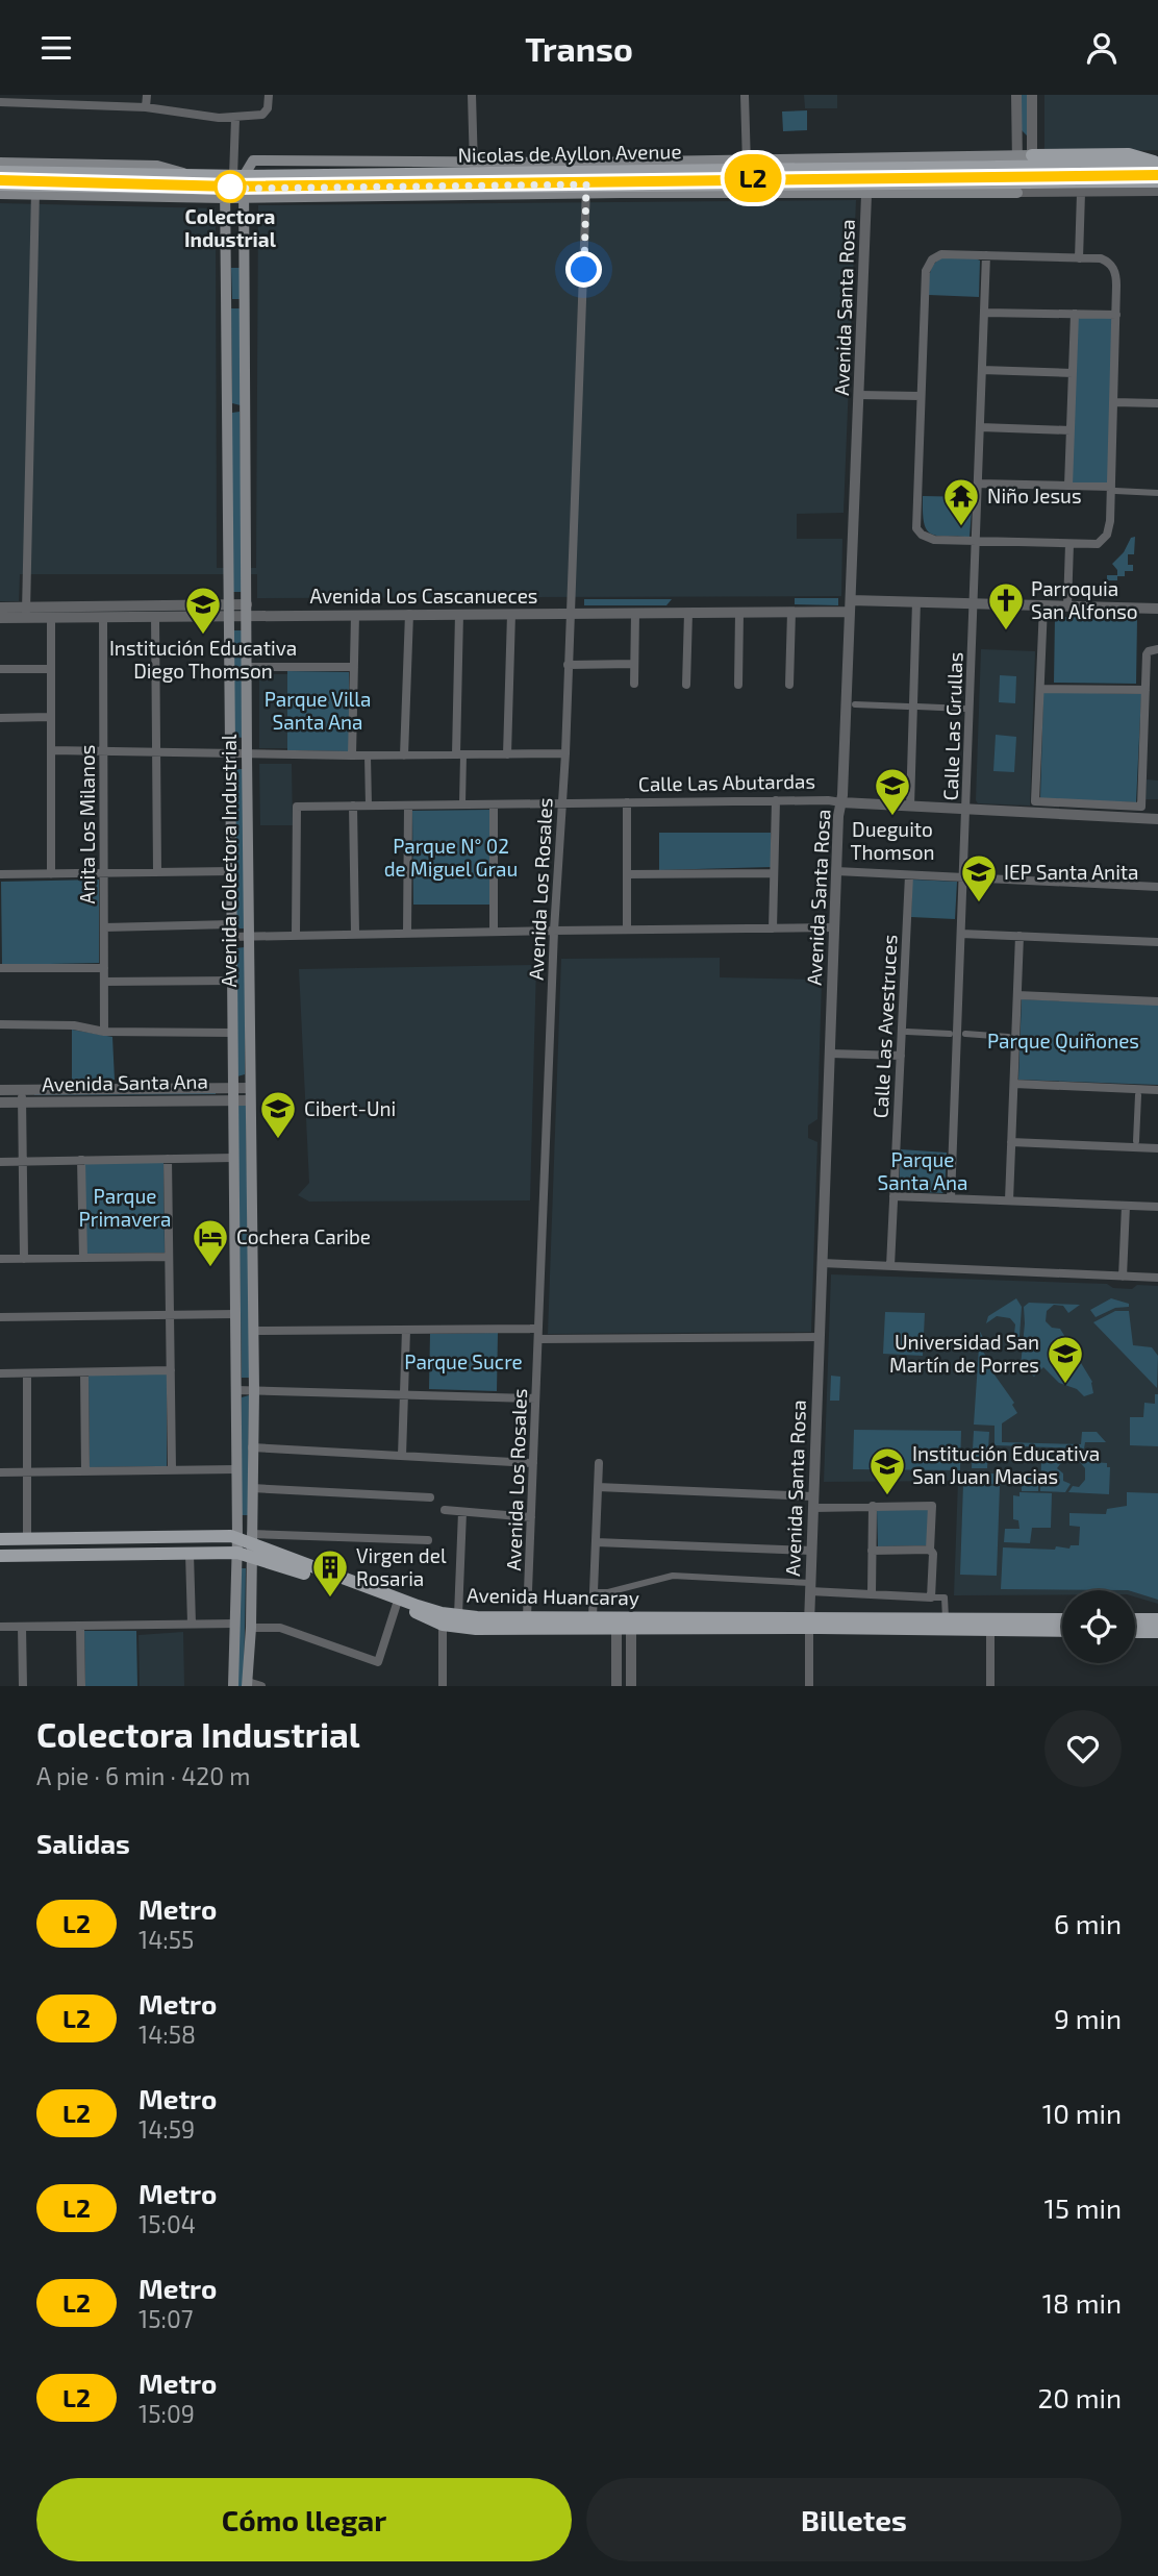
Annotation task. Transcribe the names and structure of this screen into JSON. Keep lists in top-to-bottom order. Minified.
{"streets":{"main road":["Nicolas de Ayllon Avenue","Avenida Colectora Industrial","Avenida Huancaray"],"street":["Avenida Santa Rosa","Avenida Los Cascanueces","Calle Las Grullas","Calle Las Abutardas","Anita Los Milanos","Avenida Los Rosales","Calle Las Avestruces","Avenida Santa Ana"]},"crossings":[["Nicolas de Ayllon Avenue","Avenida Santa Rosa"],["Nicolas de Ayllon Avenue","Avenida Colectora Industrial"],["Nicolas de Ayllon Avenue","Avenida Los Rosales"],["Avenida Santa Rosa","Avenida Los Cascanueces"],["Avenida Santa Rosa","Calle Las Abutardas"],["Avenida Santa Rosa","Avenida Huancaray"],["Avenida Los Cascanueces","Anita Los Milanos"],["Avenida Los Cascanueces","Avenida Colectora Industrial"],["Avenida Los Cascanueces","Avenida Los Rosales"],["Calle Las Grullas","Calle Las Abutardas"],["Calle Las Abutardas","Avenida Los Rosales"],["Avenida Colectora Industrial","Avenida Santa Ana"],["Avenida Colectora Industrial","Avenida Huancaray"],["Avenida Los Rosales","Avenida Huancaray"]],"parks":["Parque Villa Santa Ana","Parque N° 02 de Miguel Grau","Parque Quiñones","Parque Santa Ana","Parque Primavera","Parque Sucre"],"places":{"other":["Colectora Industrial"],"temple":["Niño Jesus"],"church":["Parroquia San Alfonso"],"school or university":["Institución Educativa Diego Thomson","Dueguito Thomson","IEP Santa Anita","Cibert-Uni","Universidad San Martín de Porres","Institución Educativa San Juan Macias"],"hotel":["Cochera Caribe"],"building":["Virgen del Rosaria"]},"lines":["metro line L2"],"page":{"header":"Transo","on_map":"L2","heading":[["Colectora Industrial","A pie · 6 min · 420 m"],"Salidas"],"list":[{"mark":"L2","name":"Metro","note":"14:55","value":"6 min"},{"mark":"L2","name":"Metro","note":"14:58","value":"9 min"},{"mark":"L2","name":"Metro","note":"14:59","value":"10 min"},{"mark":"L2","name":"Metro","note":"15:04","value":"15 min"},{"mark":"L2","name":"Metro","note":"15:07","value":"18 min"},{"mark":"L2","name":"Metro","note":"15:09","value":"20 min"}],"buttons":["Cómo llegar","Billetes"]}}
